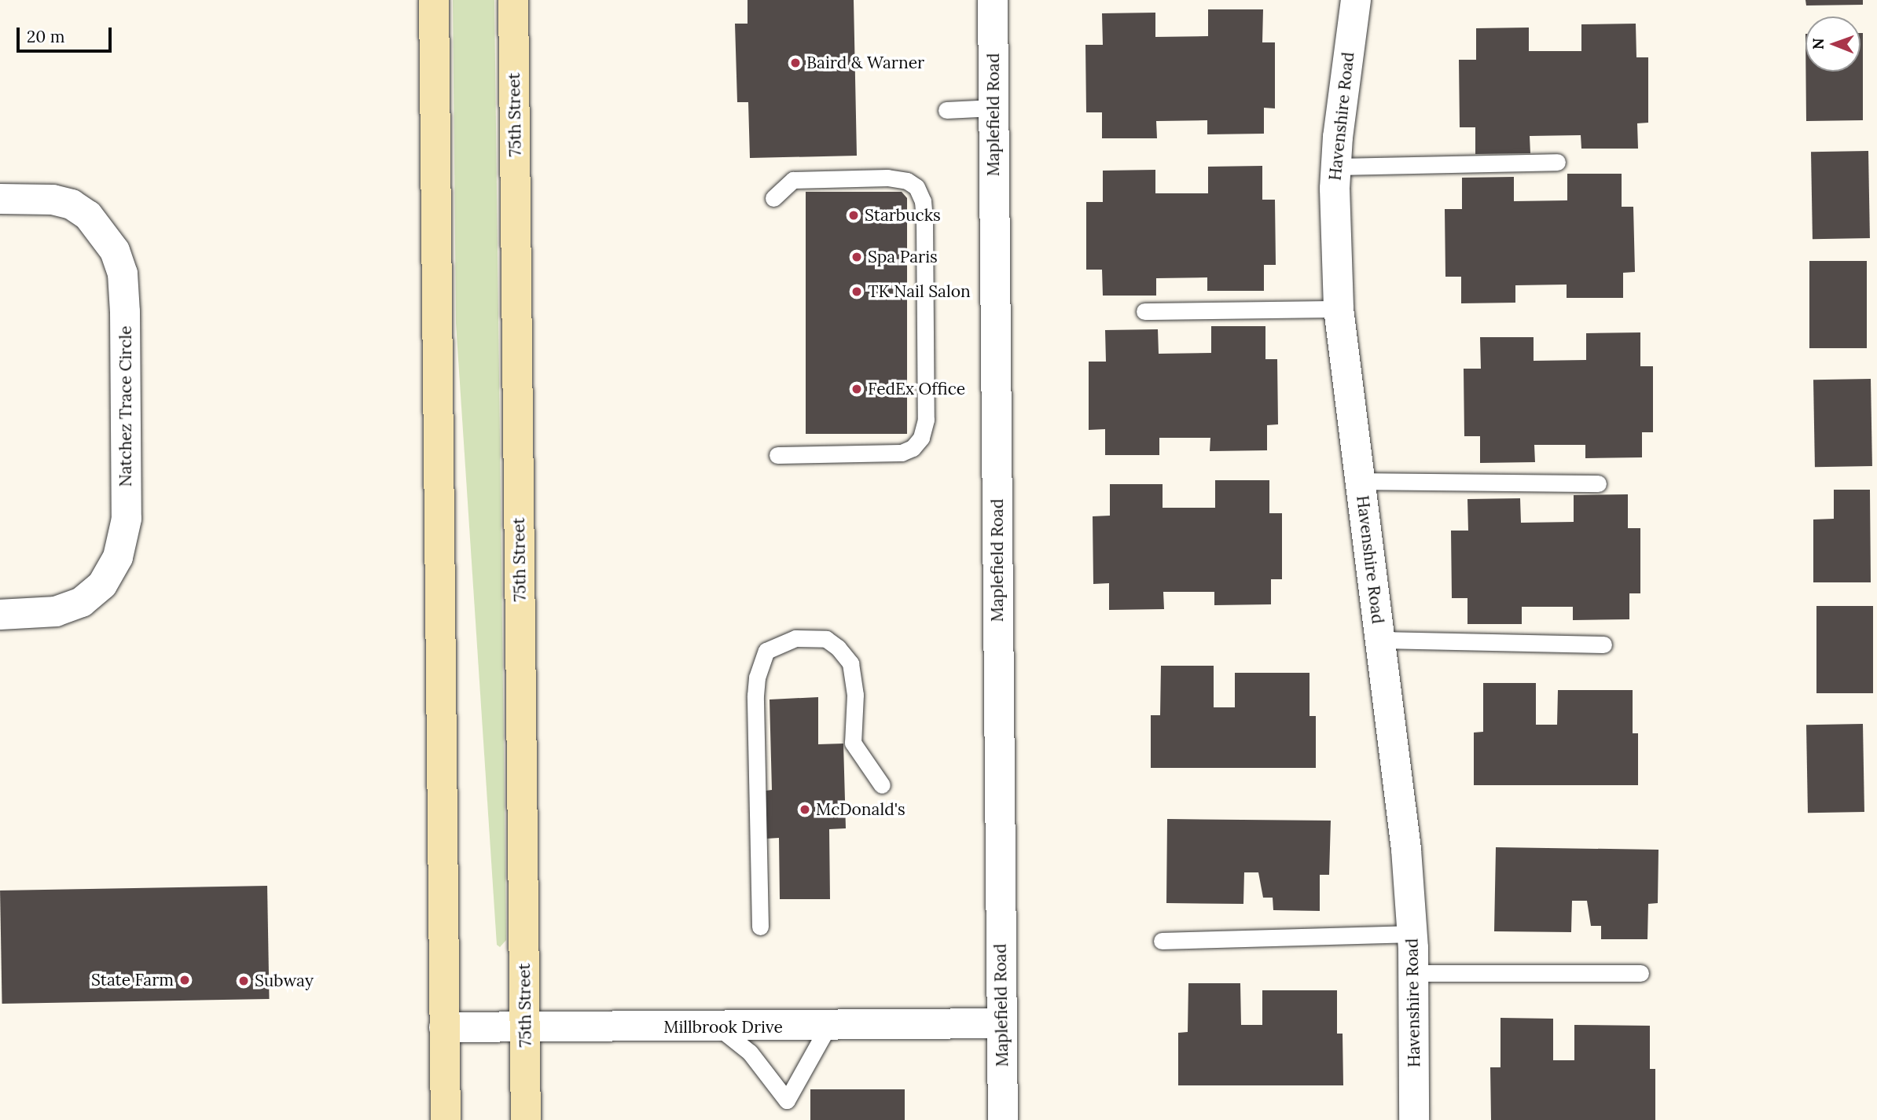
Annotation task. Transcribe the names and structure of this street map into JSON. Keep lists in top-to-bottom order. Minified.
{"streets":{"main road":["75th Street"],"street":["Maplefield Road","Havenshire Road","Natchez Trace Circle","Millbrook Drive"]},"crossings":[["75th Street","Millbrook Drive"],["Maplefield Road","Millbrook Drive"]],"places":["Baird & Warner","Starbucks","Spa Paris","TK Nail Salon","FedEx Office","McDonald's","State Farm","Subway"],"scale_bar":"20 m","north":"left"}
